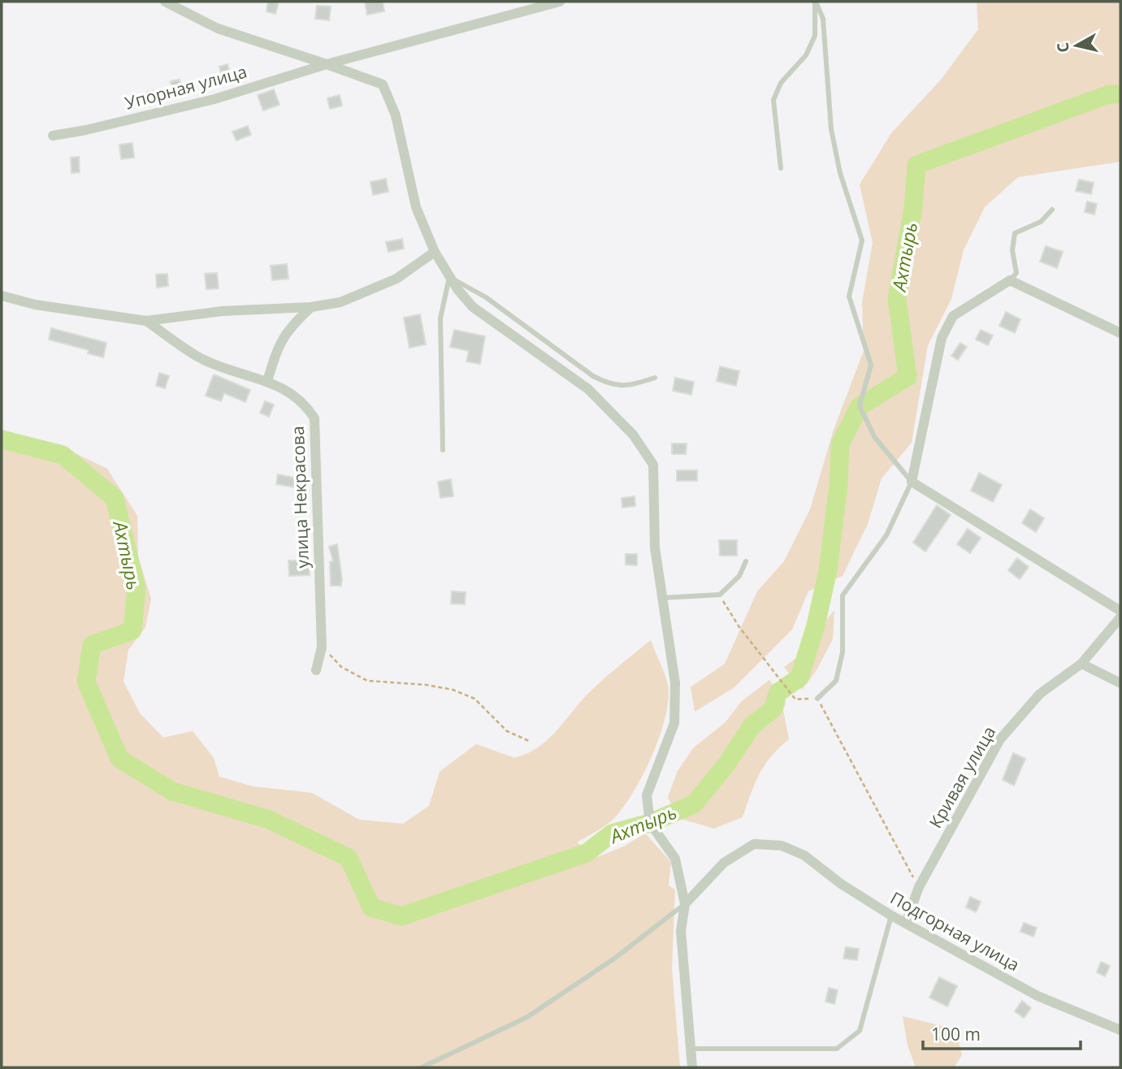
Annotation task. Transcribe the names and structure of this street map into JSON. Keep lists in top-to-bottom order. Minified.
{"streets":{"street":["Упорная улица","улица Некрасова","Кривая улица","Подгорная улица"]},"crossings":[["Кривая улица","Подгорная улица"]],"water":["Ахтырь"],"scale_bar":"100 m","north":"left"}
